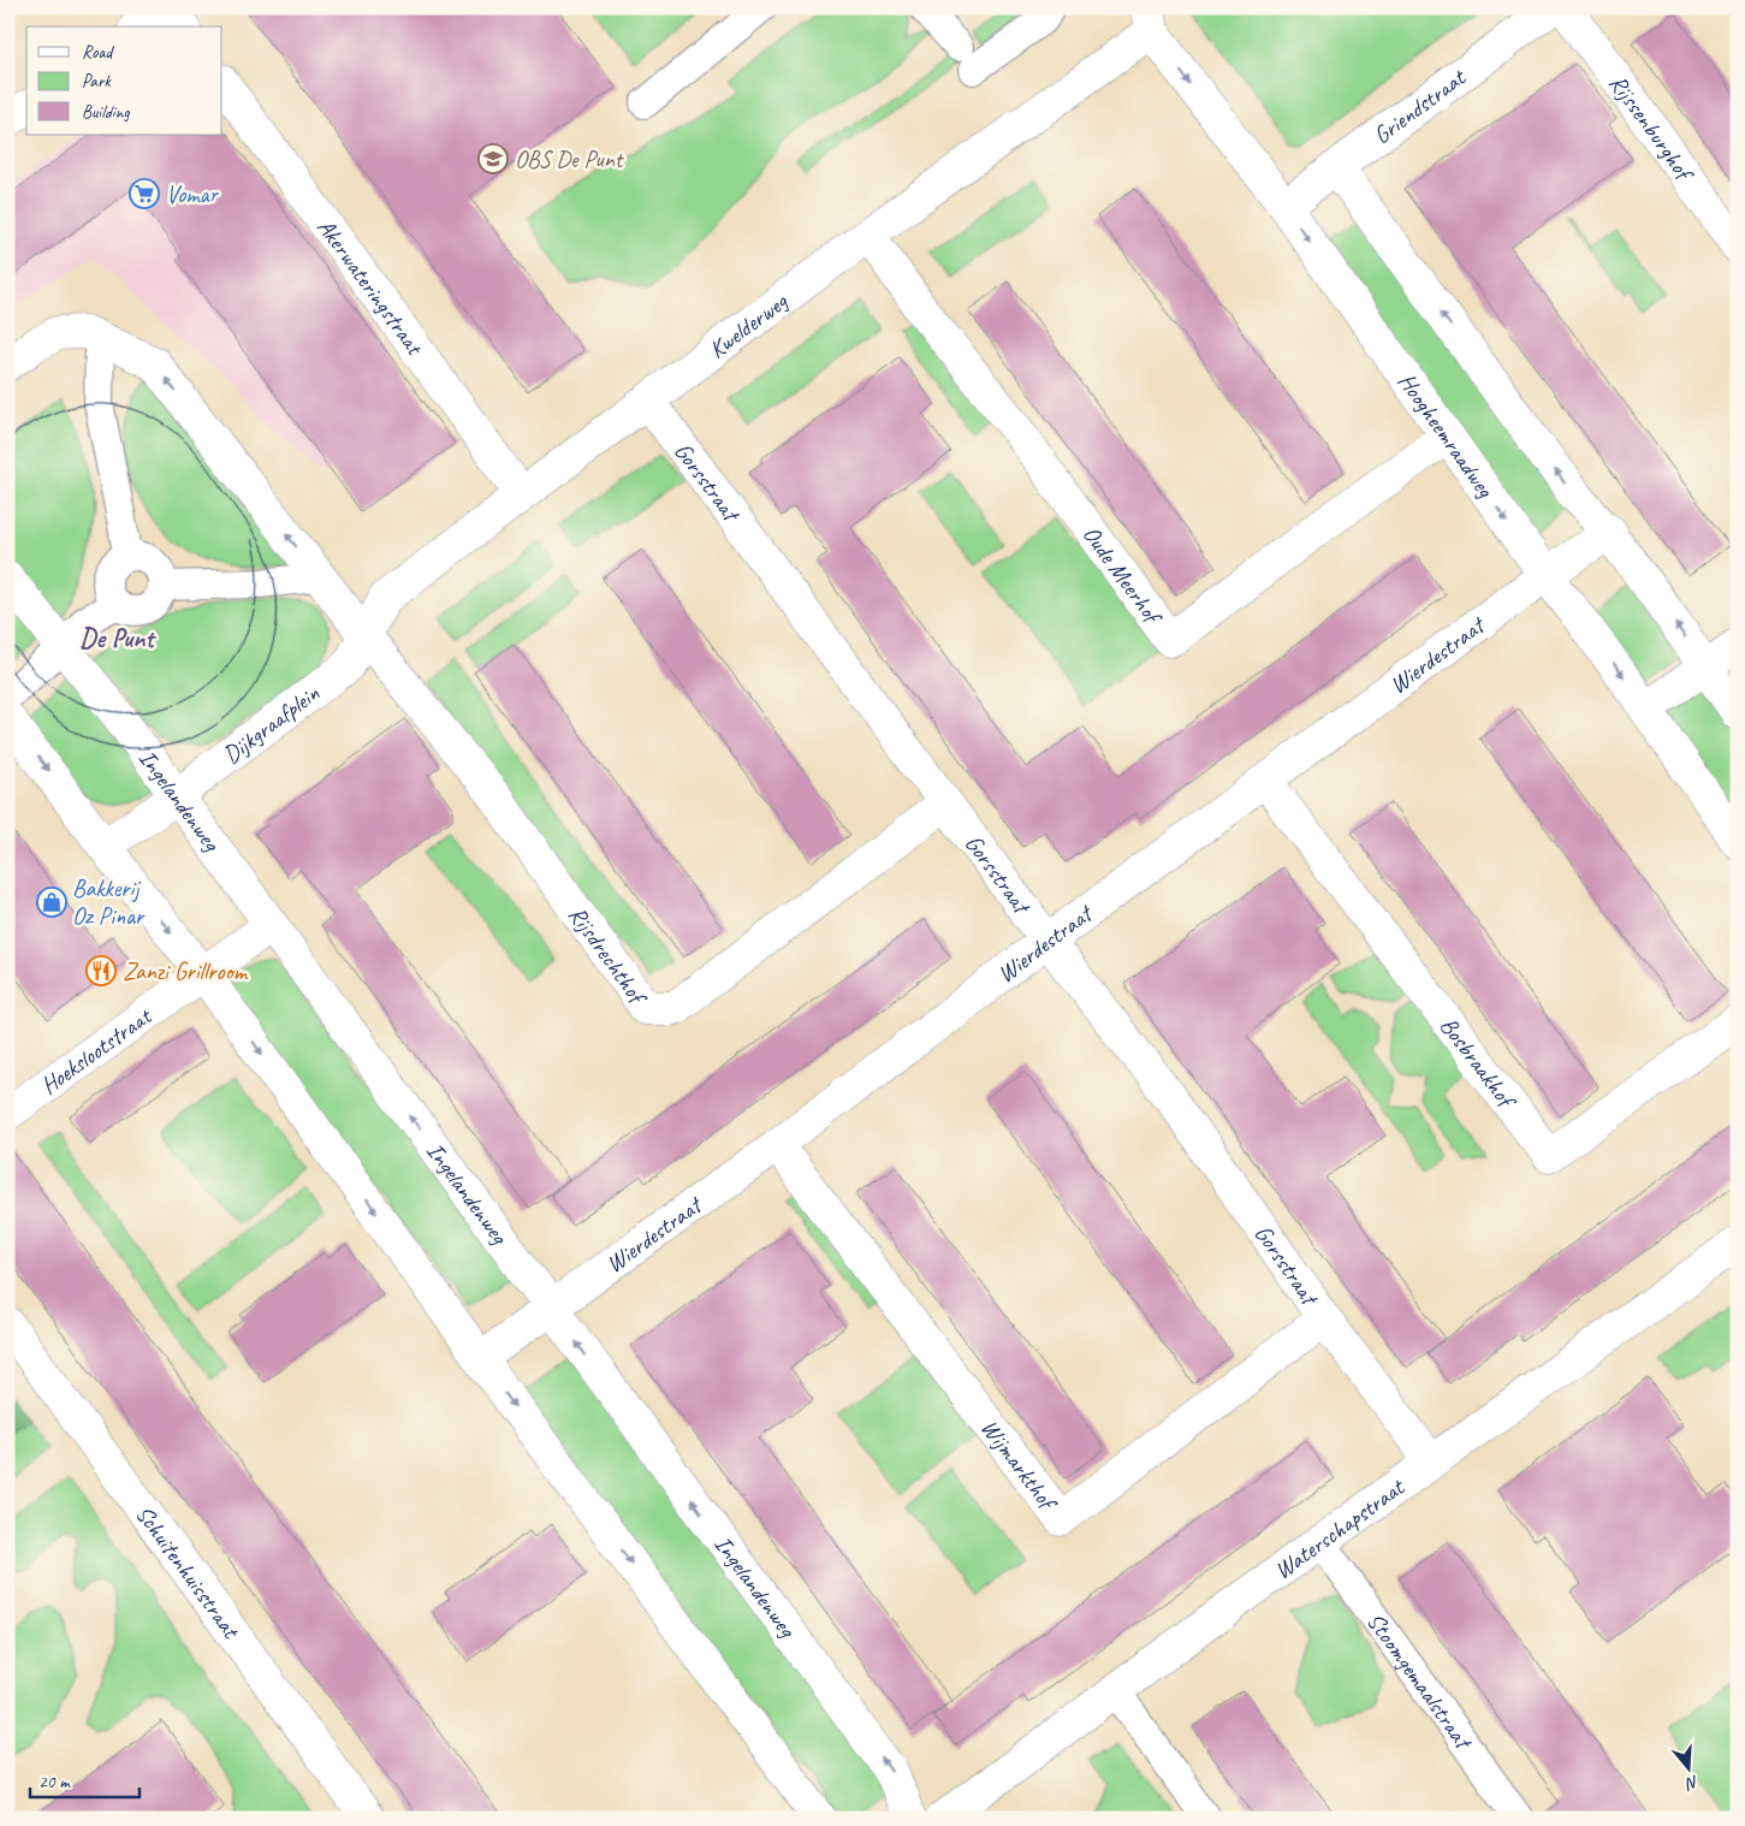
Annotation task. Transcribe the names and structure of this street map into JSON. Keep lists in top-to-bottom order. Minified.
{"streets":{"street":["Griendstraat","Rijssenburghof","Akerwateringstraat","Kwelderweg","Hoogheemraadweg","Gorsstraat","Oude Meerhof","Wierdestraat","Dijkgraafplein","Ingelandenweg","Rijsdrechthof","Hoekslootstraat","Bosbraakhof","Wijmarkthof","Waterschapstraat","Schuitenhuisstraat","Stoomgemaalstraat"]},"crossings":[["Griendstraat","Hoogheemraadweg"],["Akerwateringstraat","Kwelderweg"],["Kwelderweg","Hoogheemraadweg"],["Kwelderweg","Gorsstraat"],["Kwelderweg","Oude Meerhof"],["Kwelderweg","Dijkgraafplein"],["Kwelderweg","Rijsdrechthof"],["Hoogheemraadweg","Oude Meerhof"],["Hoogheemraadweg","Wierdestraat"],["Gorsstraat","Wierdestraat"],["Gorsstraat","Rijsdrechthof"],["Gorsstraat","Wijmarkthof"],["Gorsstraat","Waterschapstraat"],["Wierdestraat","Ingelandenweg"],["Wierdestraat","Bosbraakhof"],["Wierdestraat","Wijmarkthof"],["Dijkgraafplein","Ingelandenweg"],["Dijkgraafplein","Rijsdrechthof"],["Ingelandenweg","Hoekslootstraat"],["Waterschapstraat","Stoomgemaalstraat"]],"districts":["De Punt"],"places":{"school or university":["OBS De Punt"],"supermarket":["Vomar"],"shop":["Bakkerij Oz Pinar"],"restaurant":["Zanzi Grillroom"]},"legend":["Road","Park","Building"],"scale_bar":"20 m","north":"bottom"}
